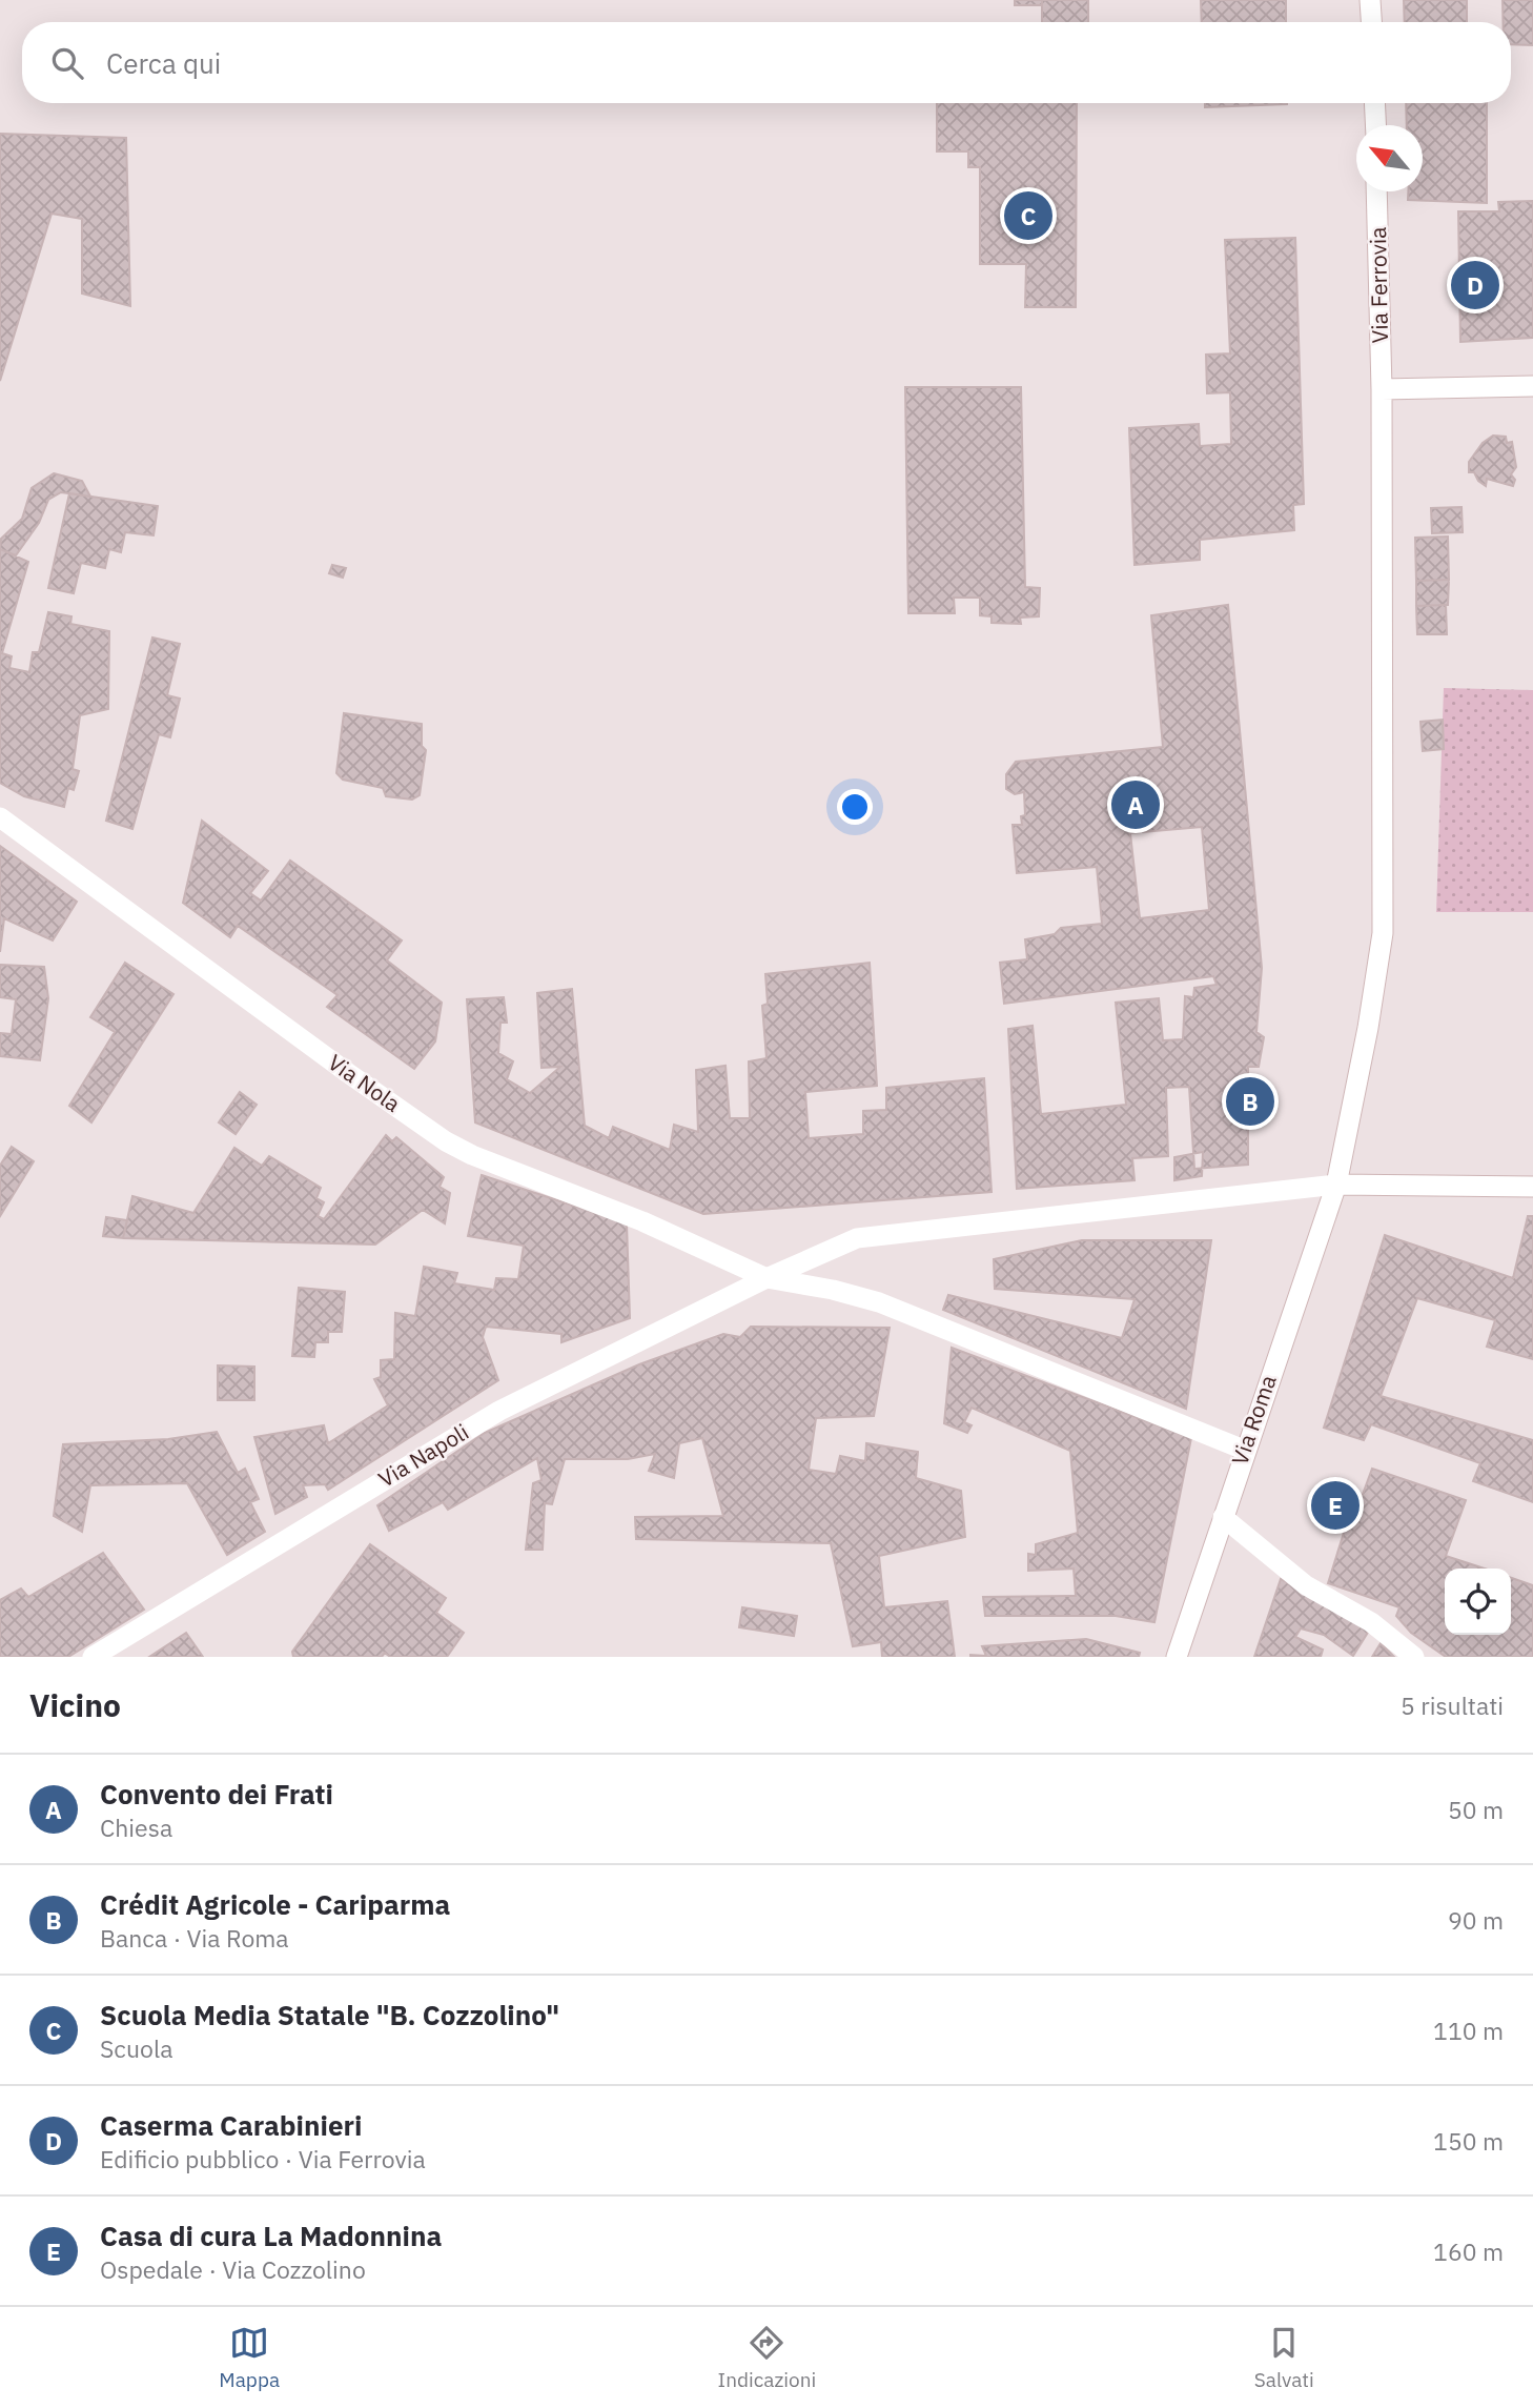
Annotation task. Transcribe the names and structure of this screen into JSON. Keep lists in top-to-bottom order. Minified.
{"streets":{"street":["Via Ferrovia","Via Nola","Via Roma","Via Napoli"]},"crossings":[["Via Ferrovia","Via Roma"],["Via Ferrovia","Via Napoli"],["Via Nola","Via Roma"],["Via Nola","Via Napoli"],["Via Roma","Via Napoli"]],"north":"top left","page":{"search":"Cerca qui","pins":["C","D","A","B","E"],"heading":["Vicino","5 risultati"],"list":[{"mark":"A","name":"Convento dei Frati","note":"Chiesa","value":"50 m"},{"mark":"B","name":"Crédit Agricole - Cariparma","note":"Banca · Via Roma","value":"90 m"},{"mark":"C","name":"Scuola Media Statale \"B. Cozzolino\"","note":"Scuola","value":"110 m"},{"mark":"D","name":"Caserma Carabinieri","note":"Edificio pubblico · Via Ferrovia","value":"150 m"},{"mark":"E","name":"Casa di cura La Madonnina","note":"Ospedale · Via Cozzolino","value":"160 m"}],"nav":["Mappa","Indicazioni","Salvati"]}}
